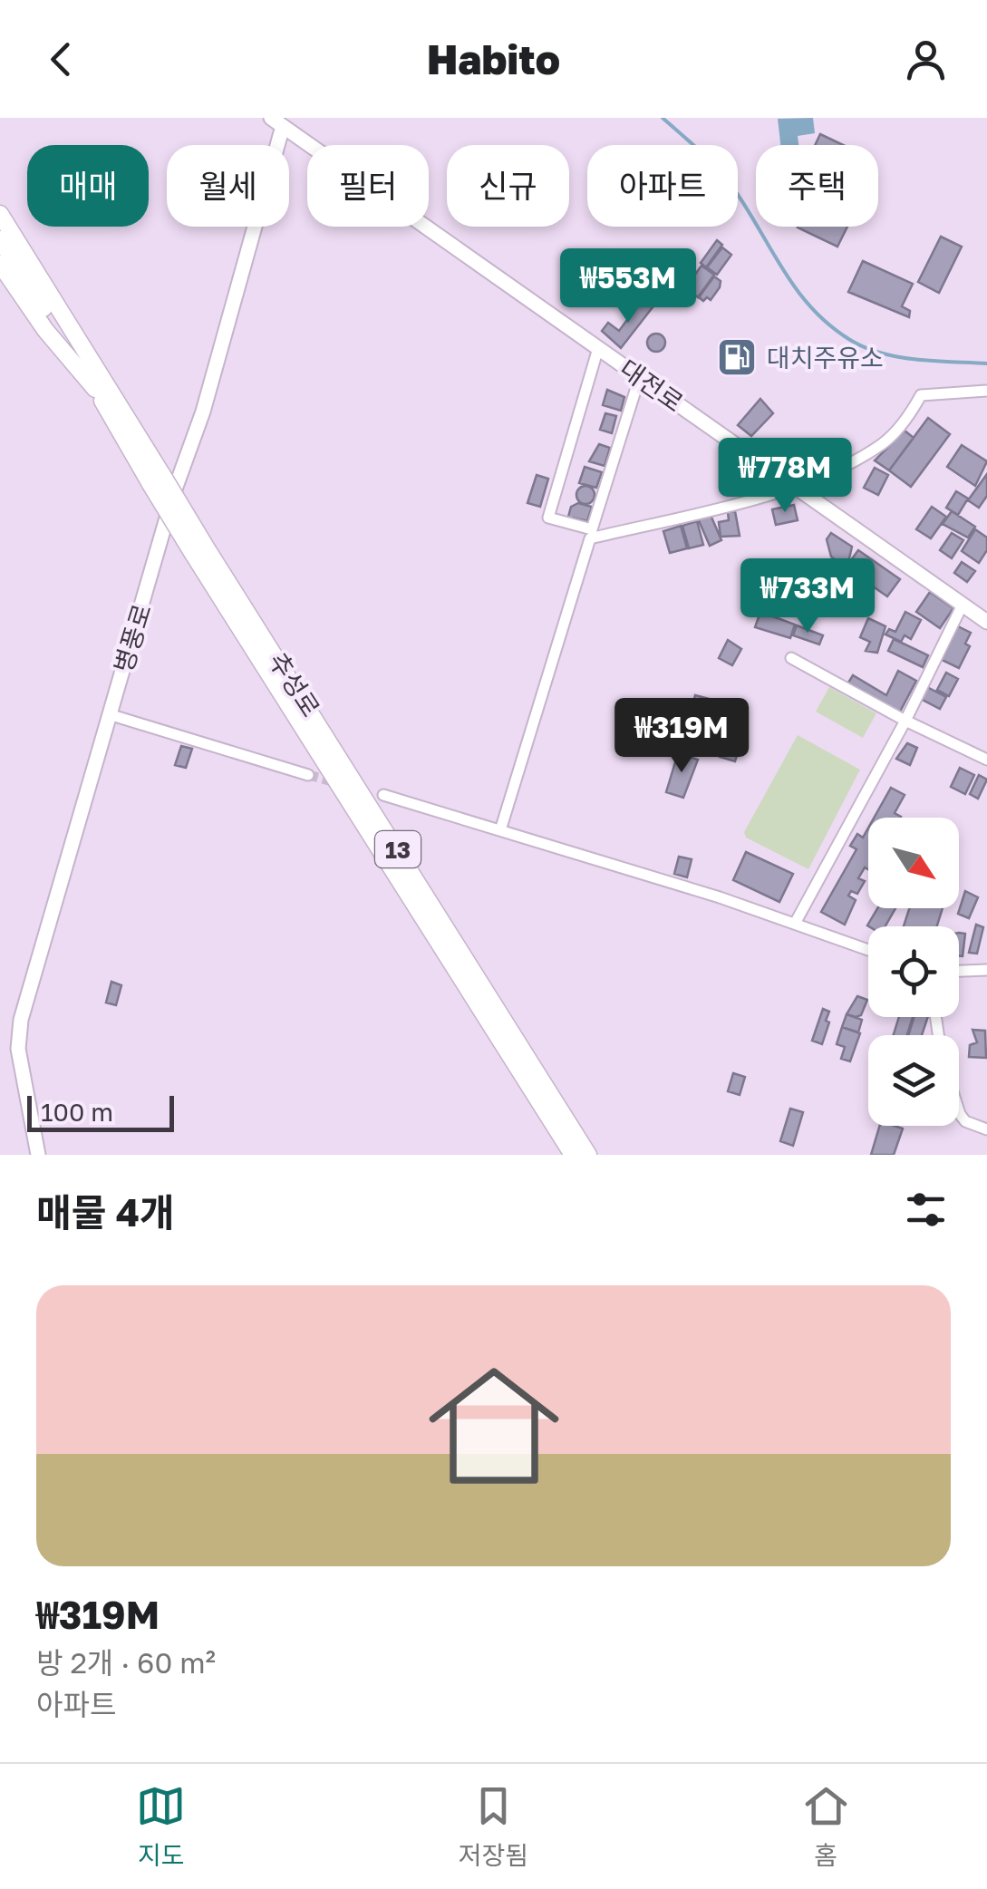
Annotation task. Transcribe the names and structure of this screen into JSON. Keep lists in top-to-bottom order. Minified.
{"streets":{"main road":["추성로","13"],"street":["대전로","병풍로"]},"crossings":[["대전로","병풍로"]],"places":{"fuel station":["대치주유소"]},"scale_bar":"100 m","north":"bottom right","page":{"header":"Habito","chip":["매매","월세","필터","신규","아파트","주택"],"price":["₩553M","₩778M","₩733M","₩319M"],"scale":"100 m","heading":"매물 4개","list":[{"name":"₩319M","note":"방 2개 · 60 m² · 아파트"}],"tabs":["지도","저장됨","홈"]}}
